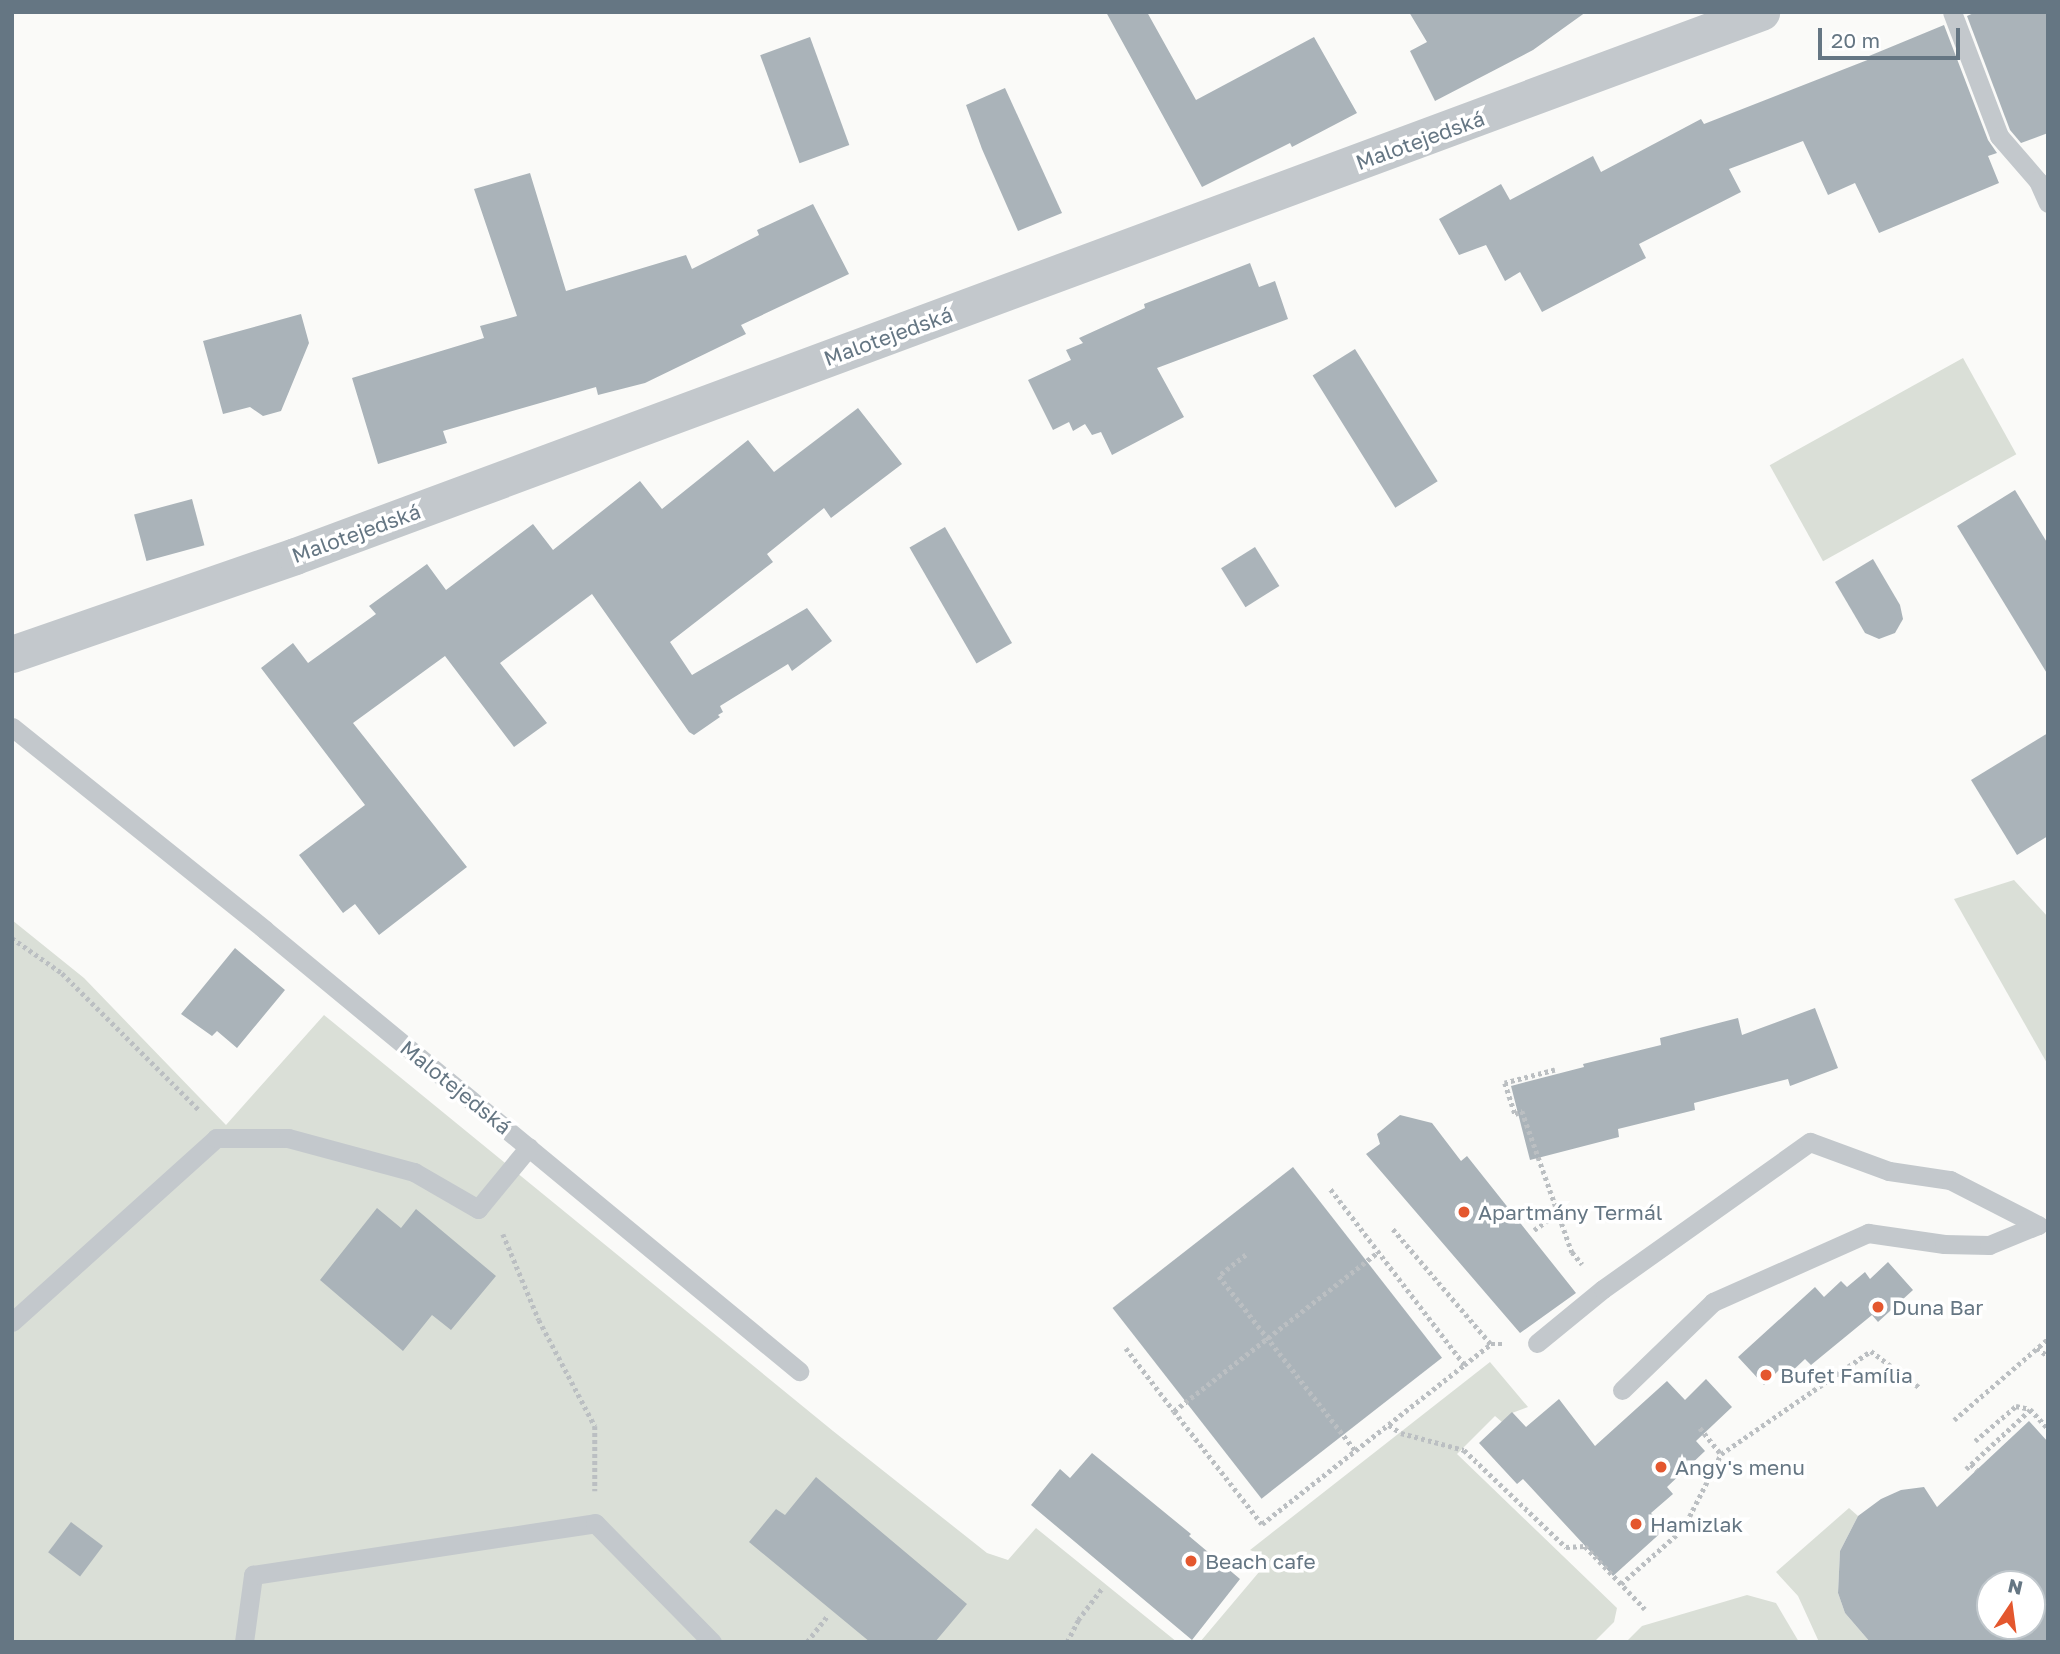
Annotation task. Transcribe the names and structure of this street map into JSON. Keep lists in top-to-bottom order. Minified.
{"streets":{"street":["Malotejedská"]},"places":["Apartmány Termál","Duna Bar","Bufet Família","Angy's menu","Hamizlak","Beach cafe"],"scale_bar":"20 m","north":"top"}
